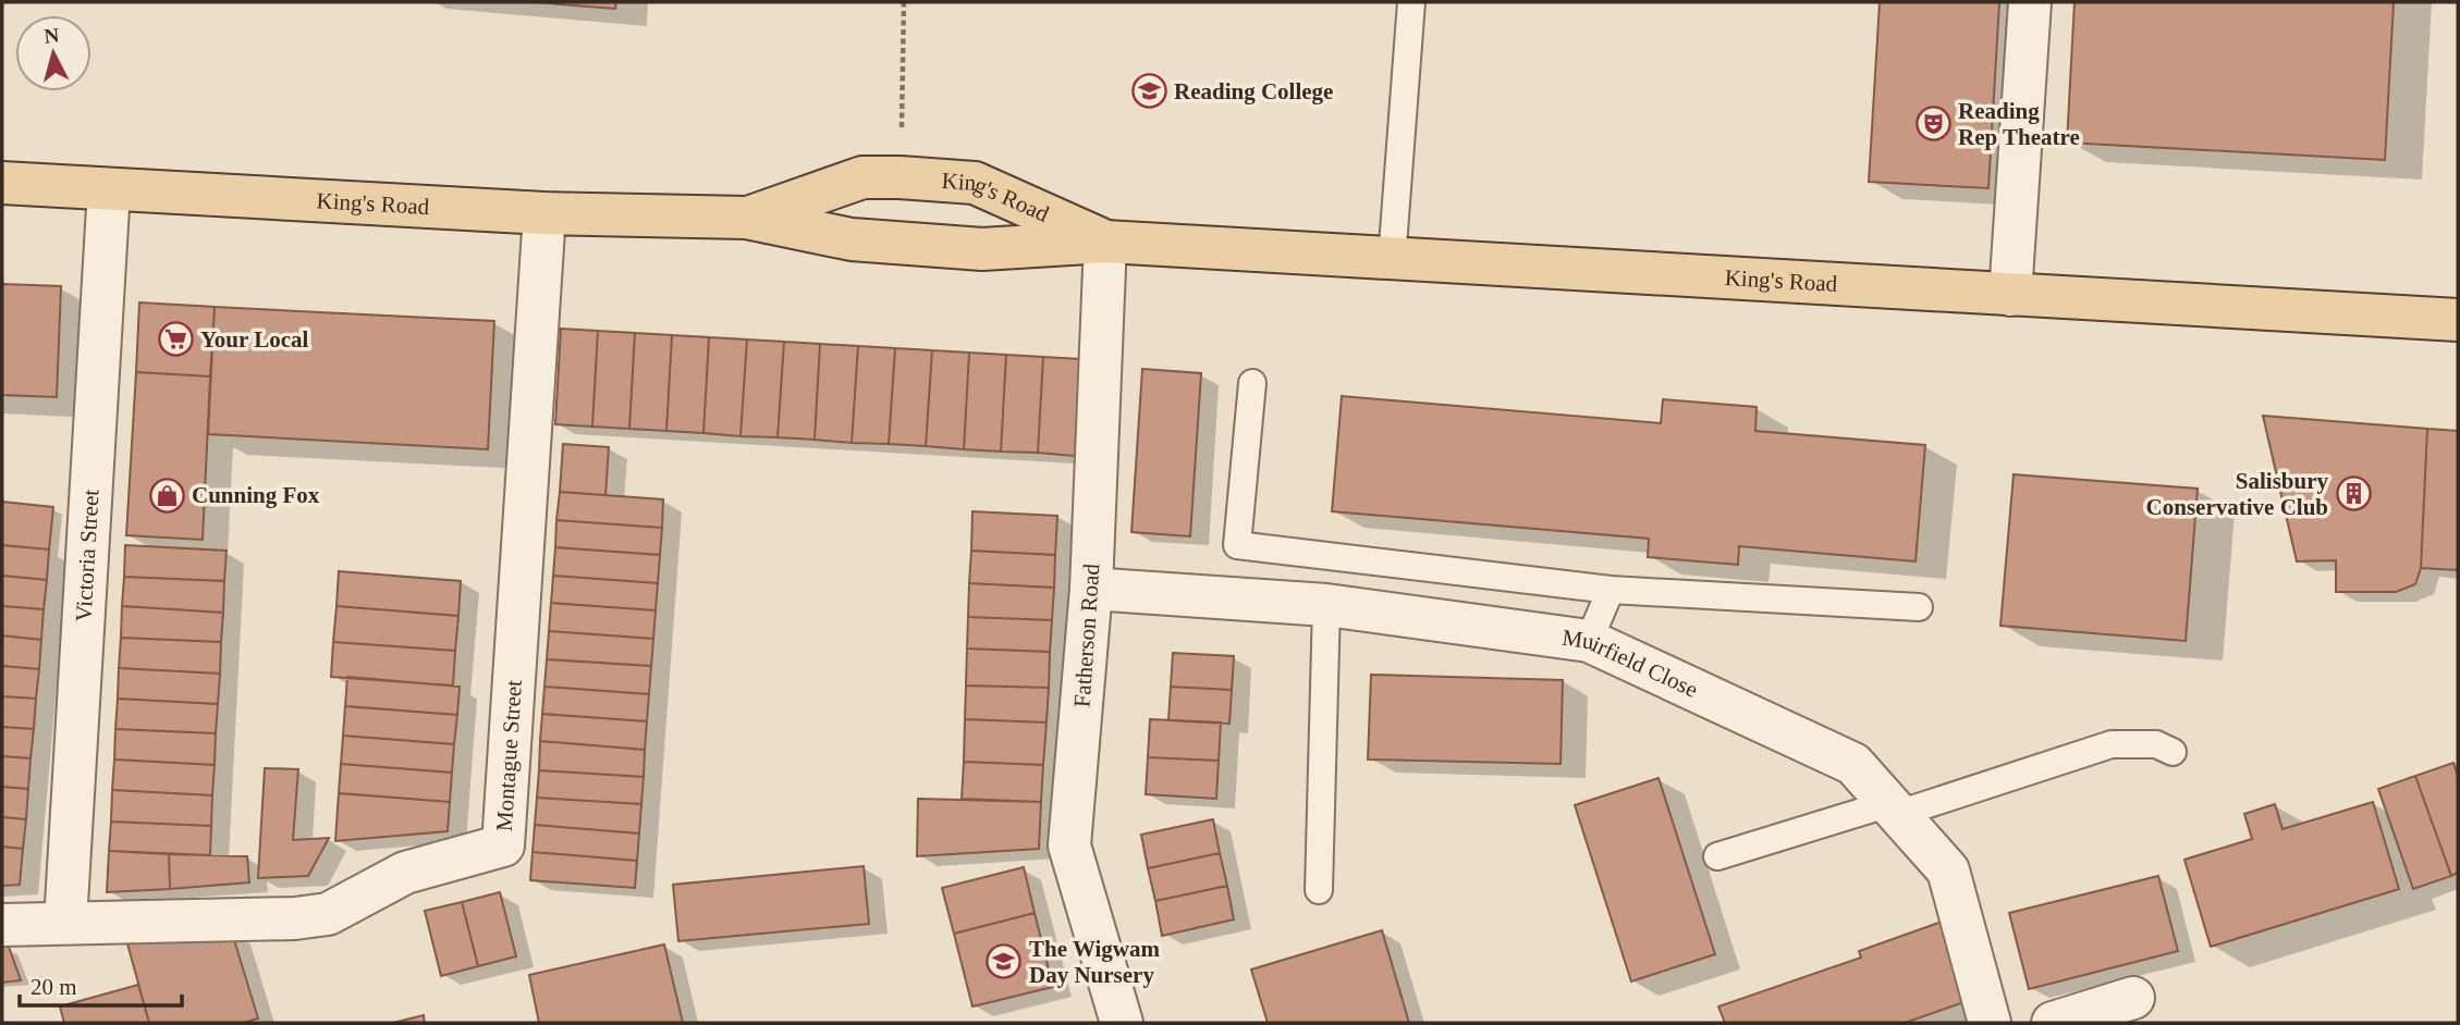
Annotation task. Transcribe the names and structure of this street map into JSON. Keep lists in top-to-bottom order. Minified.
{"streets":{"main road":["King's Road"],"street":["Victoria Street","Fatherson Road","Muirfield Close","Montague Street"]},"crossings":[["King's Road","Victoria Street"],["King's Road","Fatherson Road"],["King's Road","Montague Street"],["Victoria Street","Montague Street"],["Fatherson Road","Muirfield Close"]],"places":{"school or university":["Reading College","The Wigwam Day Nursery"],"theatre":["Reading Rep Theatre"],"supermarket":["Your Local"],"building":["Salisbury Conservative Club"],"shop":["Cunning Fox"]},"scale_bar":"20 m","north":"top"}
